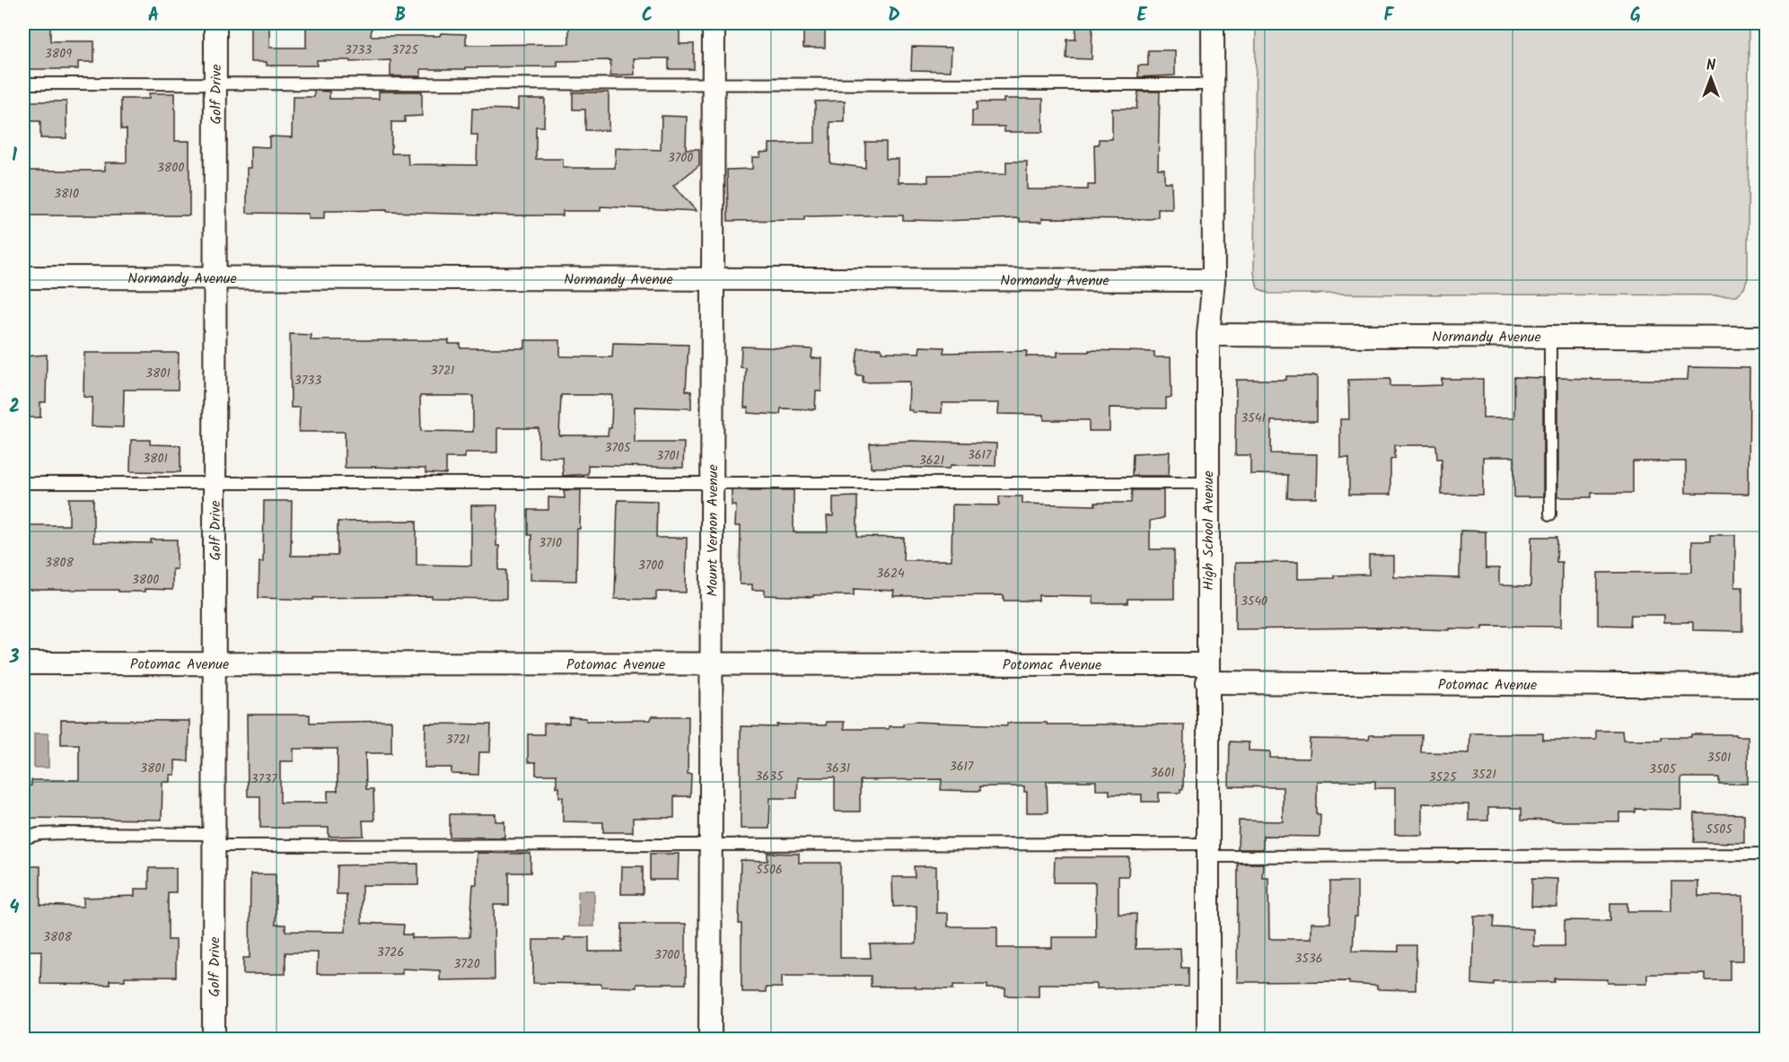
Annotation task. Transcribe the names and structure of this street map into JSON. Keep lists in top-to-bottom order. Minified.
{"streets":{"street":["Golf Drive","Normandy Avenue","Mount Vernon Avenue","High School Avenue","Potomac Avenue"]},"crossings":[["Golf Drive","Normandy Avenue"],["Golf Drive","Potomac Avenue"],["Normandy Avenue","Mount Vernon Avenue"],["Normandy Avenue","High School Avenue"],["Mount Vernon Avenue","Potomac Avenue"],["High School Avenue","Potomac Avenue"]],"house_numbers":["3733","3725","3809","3700","3800","3810","3721","3801","3733","3541","3705","3617","3701","3801","3621","3710","3808","3700","3624","3800","3540","3721","3501","3617","3801","3631","3505","3601","3521","3635","3525","3737","5505","5506","3808","3726","3700","3536","3720"],"north":"top","grid":{"columns":["A","B","C","D","E","F","G"],"rows":["1","2","3","4"]}}
